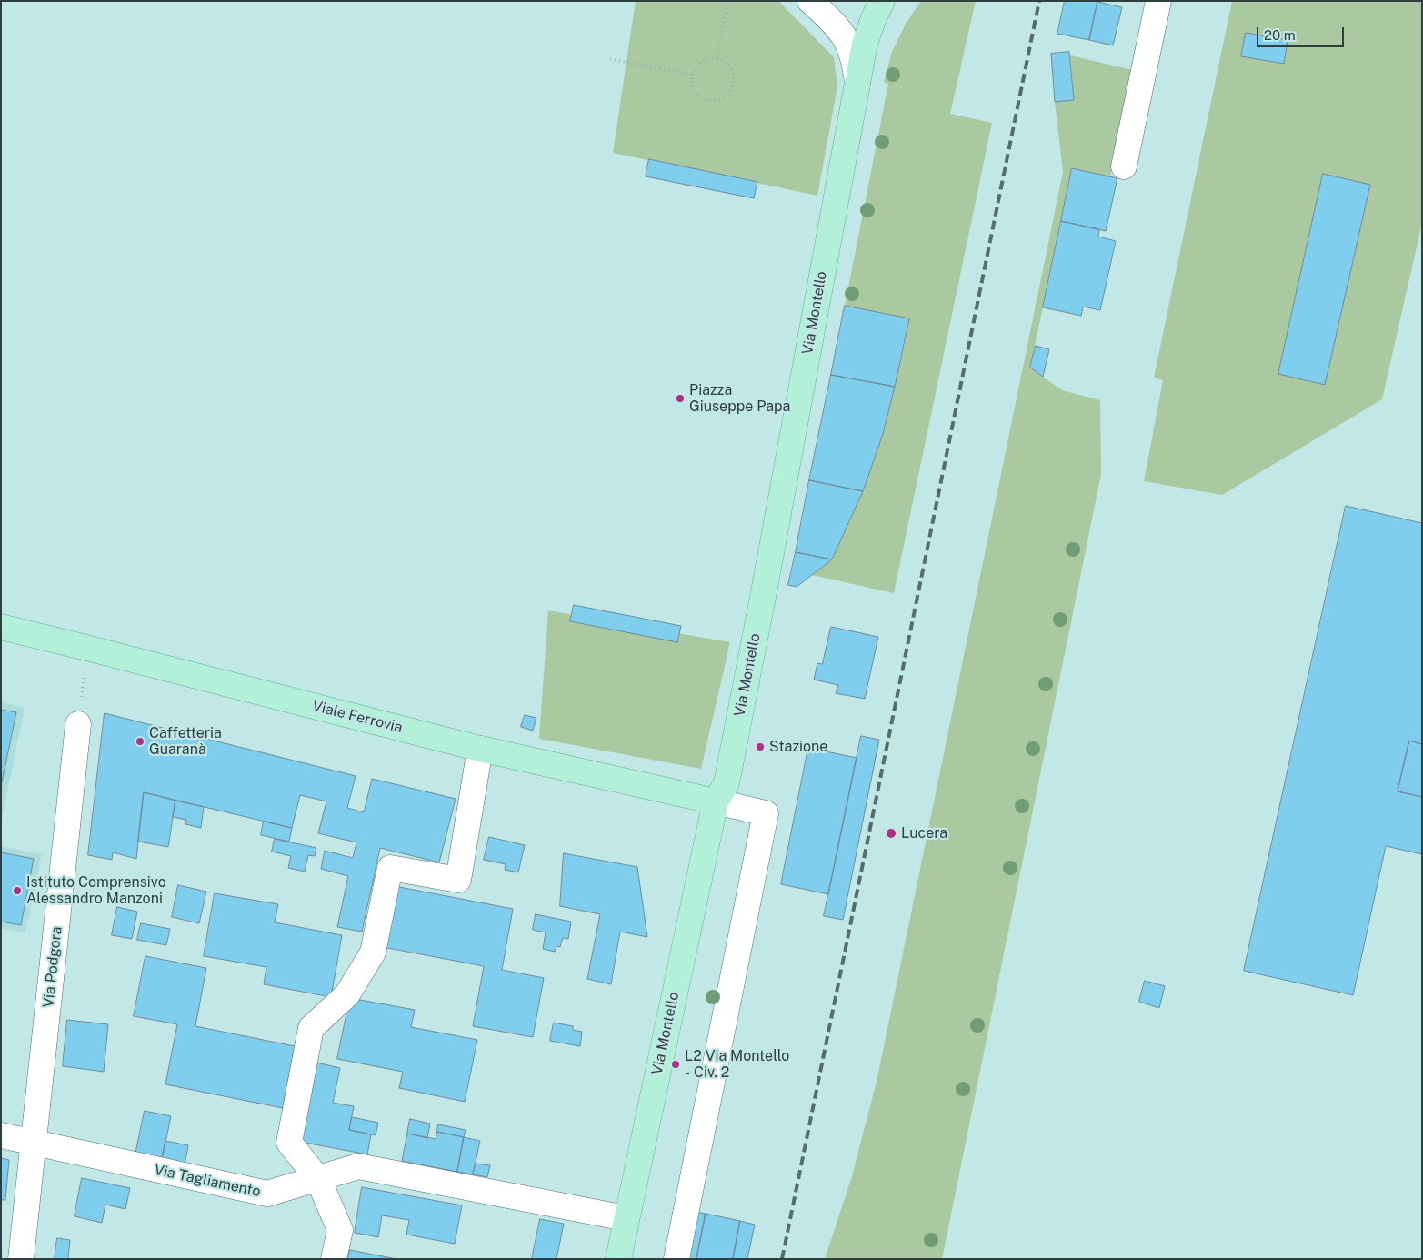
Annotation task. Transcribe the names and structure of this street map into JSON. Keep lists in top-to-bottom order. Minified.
{"streets":{"main road":["Via Montello","Viale Ferrovia"],"street":["Via Podgora","Via Tagliamento"]},"crossings":[["Via Montello","Viale Ferrovia"],["Via Montello","Via Tagliamento"],["Via Podgora","Via Tagliamento"]],"places":["Piazza Giuseppe Papa","Caffetteria Guaranà","Stazione","Lucera","Istituto Comprensivo Alessandro Manzoni","L2 Via Montello - Civ. 2"],"scale_bar":"20 m"}
